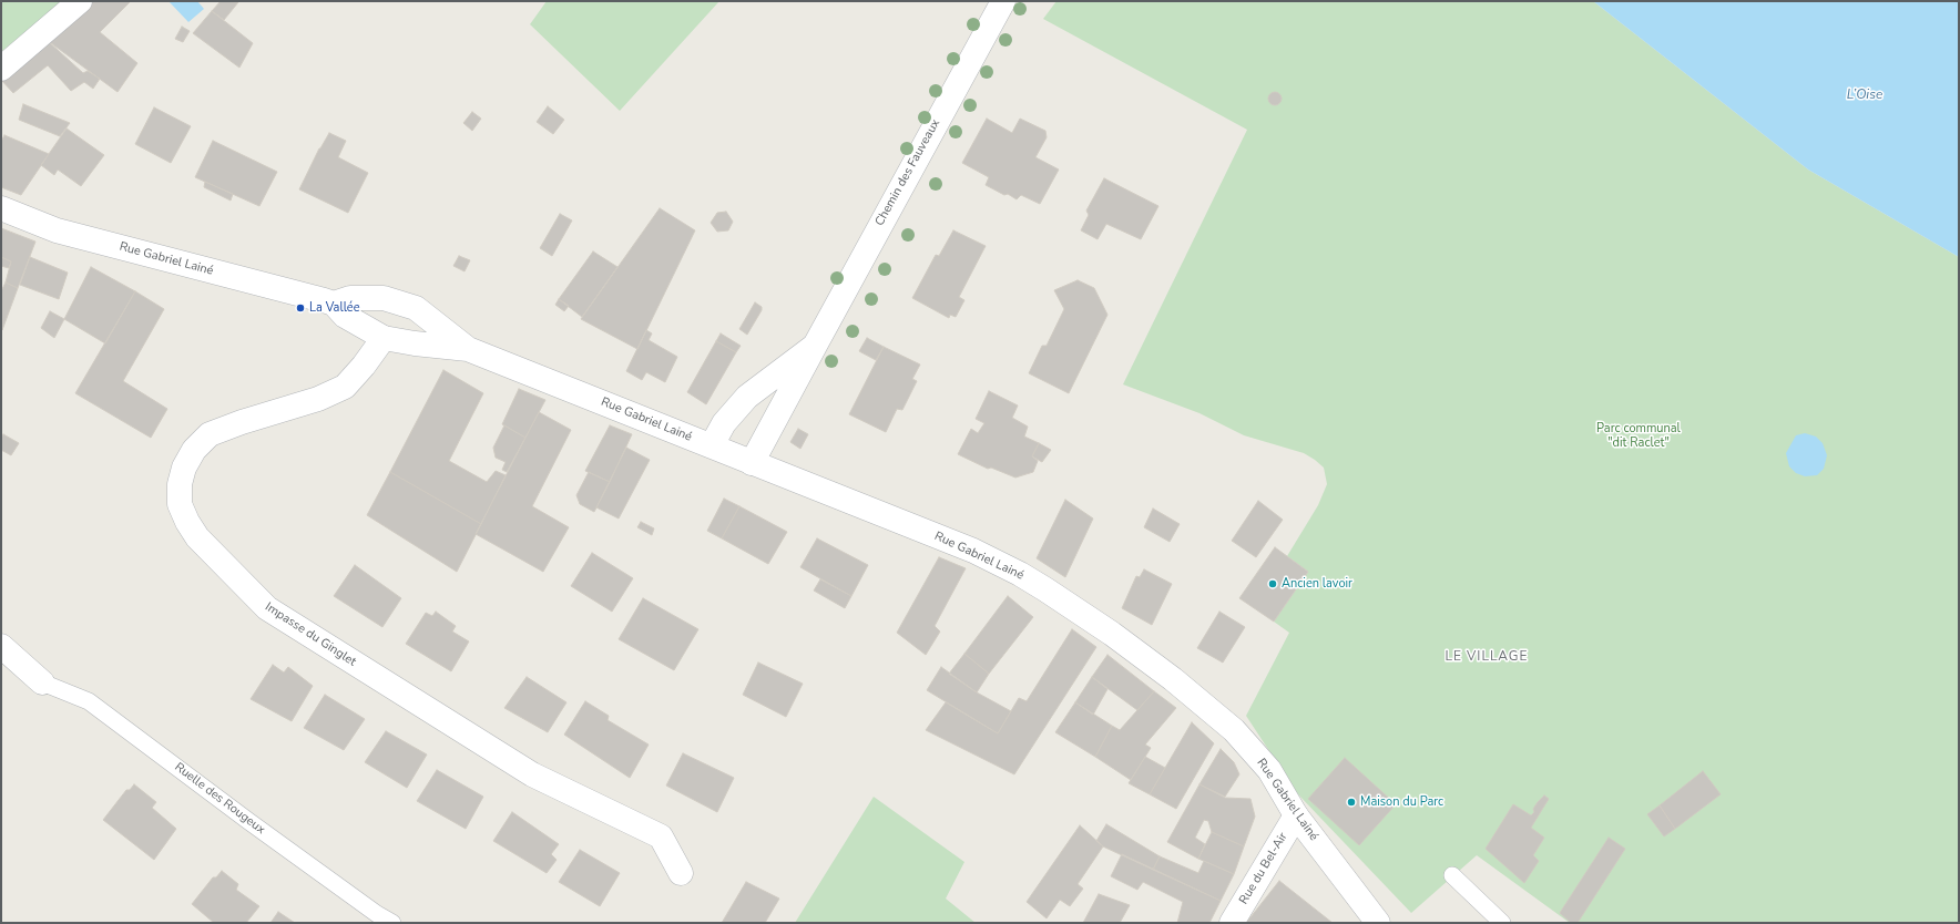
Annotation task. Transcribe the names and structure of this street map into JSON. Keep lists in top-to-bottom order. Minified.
{"streets":{"street":["Chemin des Fauveaux","Rue Gabriel Lainé","Impasse du Ginglet","Rue du Bel-Air"],"lane":["Ruelle des Rougeux"]},"crossings":[["Chemin des Fauveaux","Rue Gabriel Lainé"],["Rue Gabriel Lainé","Impasse du Ginglet"],["Rue Gabriel Lainé","Rue du Bel-Air"]],"districts":["LE VILLAGE"],"water":["L’Oise"],"parks":["Parc communal \"dit Raclet\""],"places":["La Vallée","Ancien lavoir","Maison du Parc"]}
